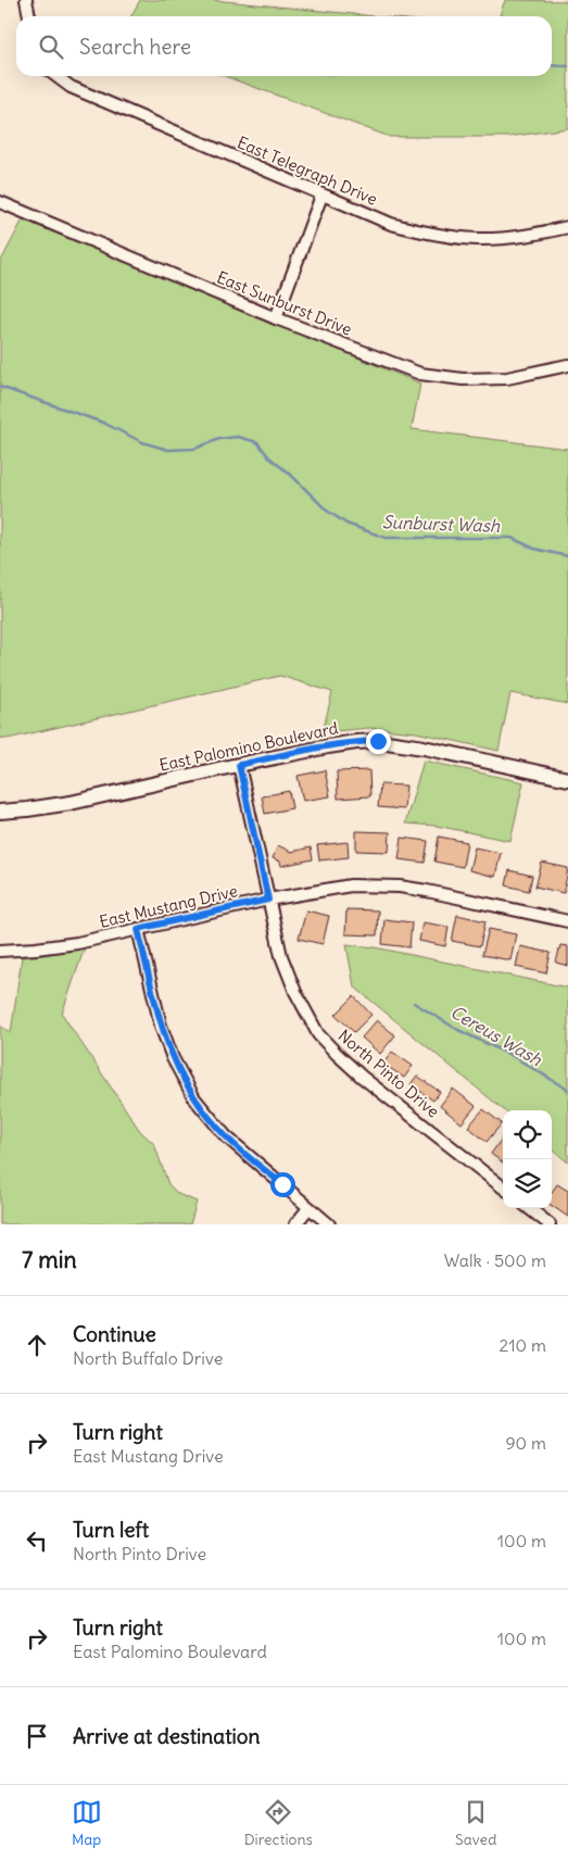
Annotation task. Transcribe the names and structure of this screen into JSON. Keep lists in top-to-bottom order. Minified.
{"streets":{"street":["East Telegraph Drive","East Sunburst Drive","East Palomino Boulevard","East Mustang Drive","North Pinto Drive"]},"crossings":[["East Palomino Boulevard","North Pinto Drive"],["East Mustang Drive","North Pinto Drive"]],"water":["Sunburst Wash","Cereus Wash"],"page":{"search":"Search here","heading":["7 min","Walk · 500 m"],"list":[["Continue","North Buffalo Drive","210 m"],["Turn right","East Mustang Drive","90 m"],["Turn left","North Pinto Drive","100 m"],["Turn right","East Palomino Boulevard","100 m"],"Arrive at destination"],"nav":["Map","Directions","Saved"]}}
